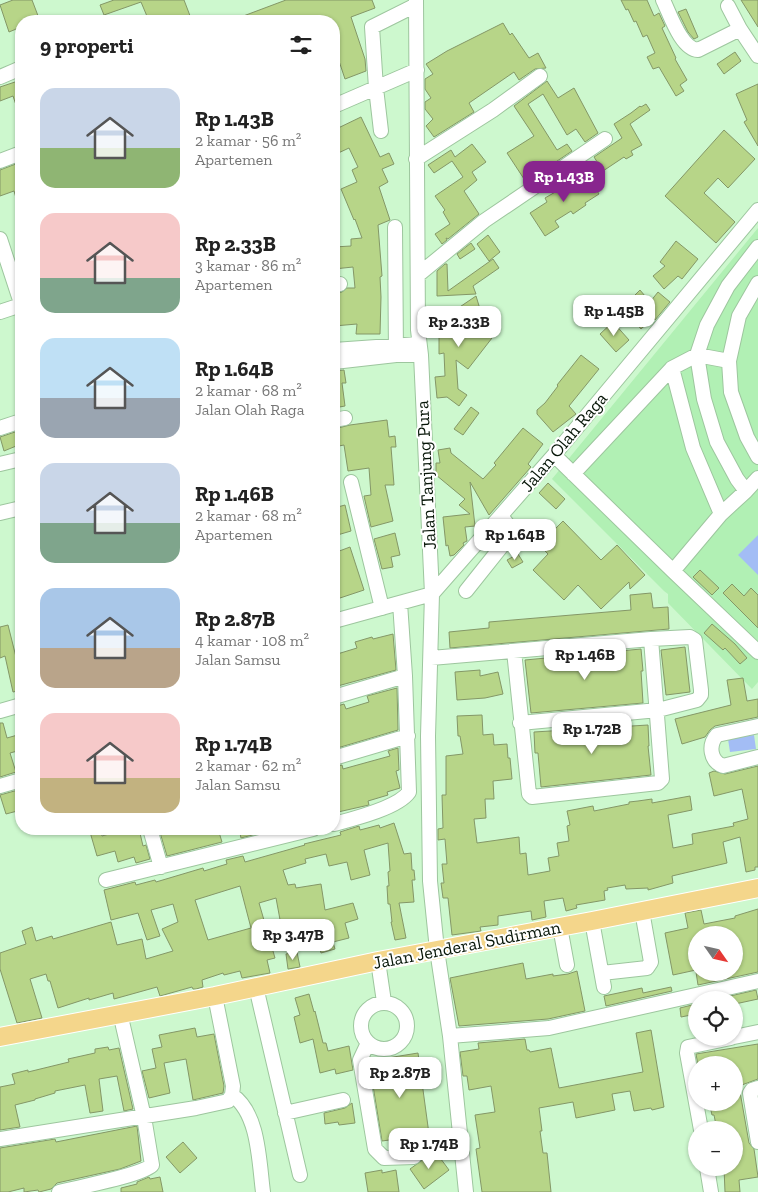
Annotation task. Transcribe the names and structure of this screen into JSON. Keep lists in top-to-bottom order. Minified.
{"streets":{"main road":["Jalan Jenderal Sudirman"],"street":["Jalan Olah Raga","Jalan Tanjung Pura"]},"crossings":[["Jalan Olah Raga","Jalan Tanjung Pura"],["Jalan Tanjung Pura","Jalan Jenderal Sudirman"]],"north":"bottom right","page":{"heading":"9 properti","list":[{"name":"Rp 1.43B","note":"2 kamar · 56 m² · Apartemen"},{"name":"Rp 2.33B","note":"3 kamar · 86 m² · Apartemen"},{"name":"Rp 1.64B","note":"2 kamar · 68 m² · Jalan Olah Raga"},{"name":"Rp 1.46B","note":"2 kamar · 68 m² · Apartemen"},{"name":"Rp 2.87B","note":"4 kamar · 108 m² · Jalan Samsu"},{"name":"Rp 1.74B","note":"2 kamar · 62 m² · Jalan Samsu"}],"price":["Rp 1.43B","Rp 1.45B","Rp 2.33B","Rp 1.64B","Rp 1.46B","Rp 1.72B","Rp 3.47B","Rp 2.87B","Rp 1.74B"],"map_buttons":["+","−"]}}
